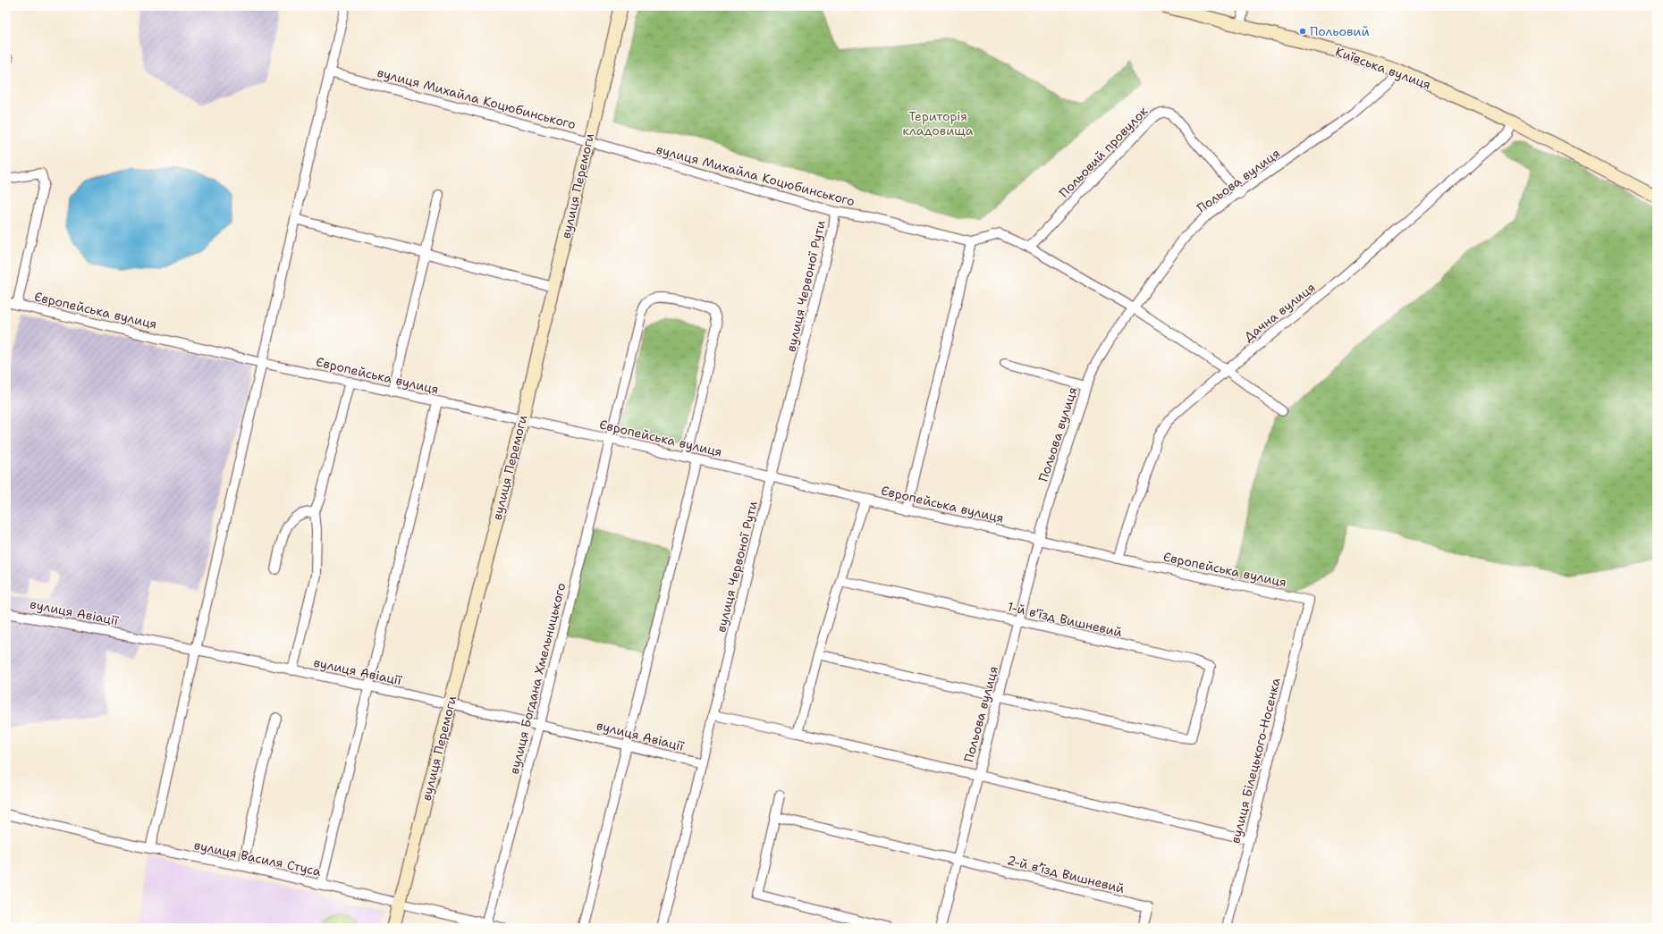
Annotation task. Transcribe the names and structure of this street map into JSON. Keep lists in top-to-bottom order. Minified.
{"streets":{"street":["Київська вулиця","вулиця Михайла Коцюбинського","Польовий провулок","Польова вулиця","вулиця Перемоги","вулиця Червоної Рути","Європейська вулиця","Дачна вулиця","вулиця Авіації","1-й в'їзд Вишневий","вулиця Богдана Хмельницького","вулиця Білецького-Носенка","вулиця Василя Стуса","2-й вʼїзд Вишневий"]},"crossings":[["Київська вулиця","Польова вулиця"],["Київська вулиця","Дачна вулиця"],["вулиця Михайла Коцюбинського","Польовий провулок"],["вулиця Михайла Коцюбинського","Польова вулиця"],["вулиця Михайла Коцюбинського","вулиця Перемоги"],["вулиця Михайла Коцюбинського","вулиця Червоної Рути"],["вулиця Михайла Коцюбинського","Дачна вулиця"],["Польовий провулок","Польова вулиця"],["Польова вулиця","Європейська вулиця"],["Польова вулиця","1-й в'їзд Вишневий"],["Польова вулиця","2-й вʼїзд Вишневий"],["вулиця Перемоги","Європейська вулиця"],["вулиця Перемоги","вулиця Авіації"],["вулиця Перемоги","вулиця Василя Стуса"],["вулиця Червоної Рути","Європейська вулиця"],["вулиця Червоної Рути","вулиця Авіації"],["Європейська вулиця","Дачна вулиця"],["Європейська вулиця","вулиця Богдана Хмельницького"],["Європейська вулиця","вулиця Білецького-Носенка"],["вулиця Авіації","вулиця Богдана Хмельницького"],["вулиця Богдана Хмельницького","вулиця Василя Стуса"]],"parks":["Територія кладовища"],"places":["Польовий"]}
